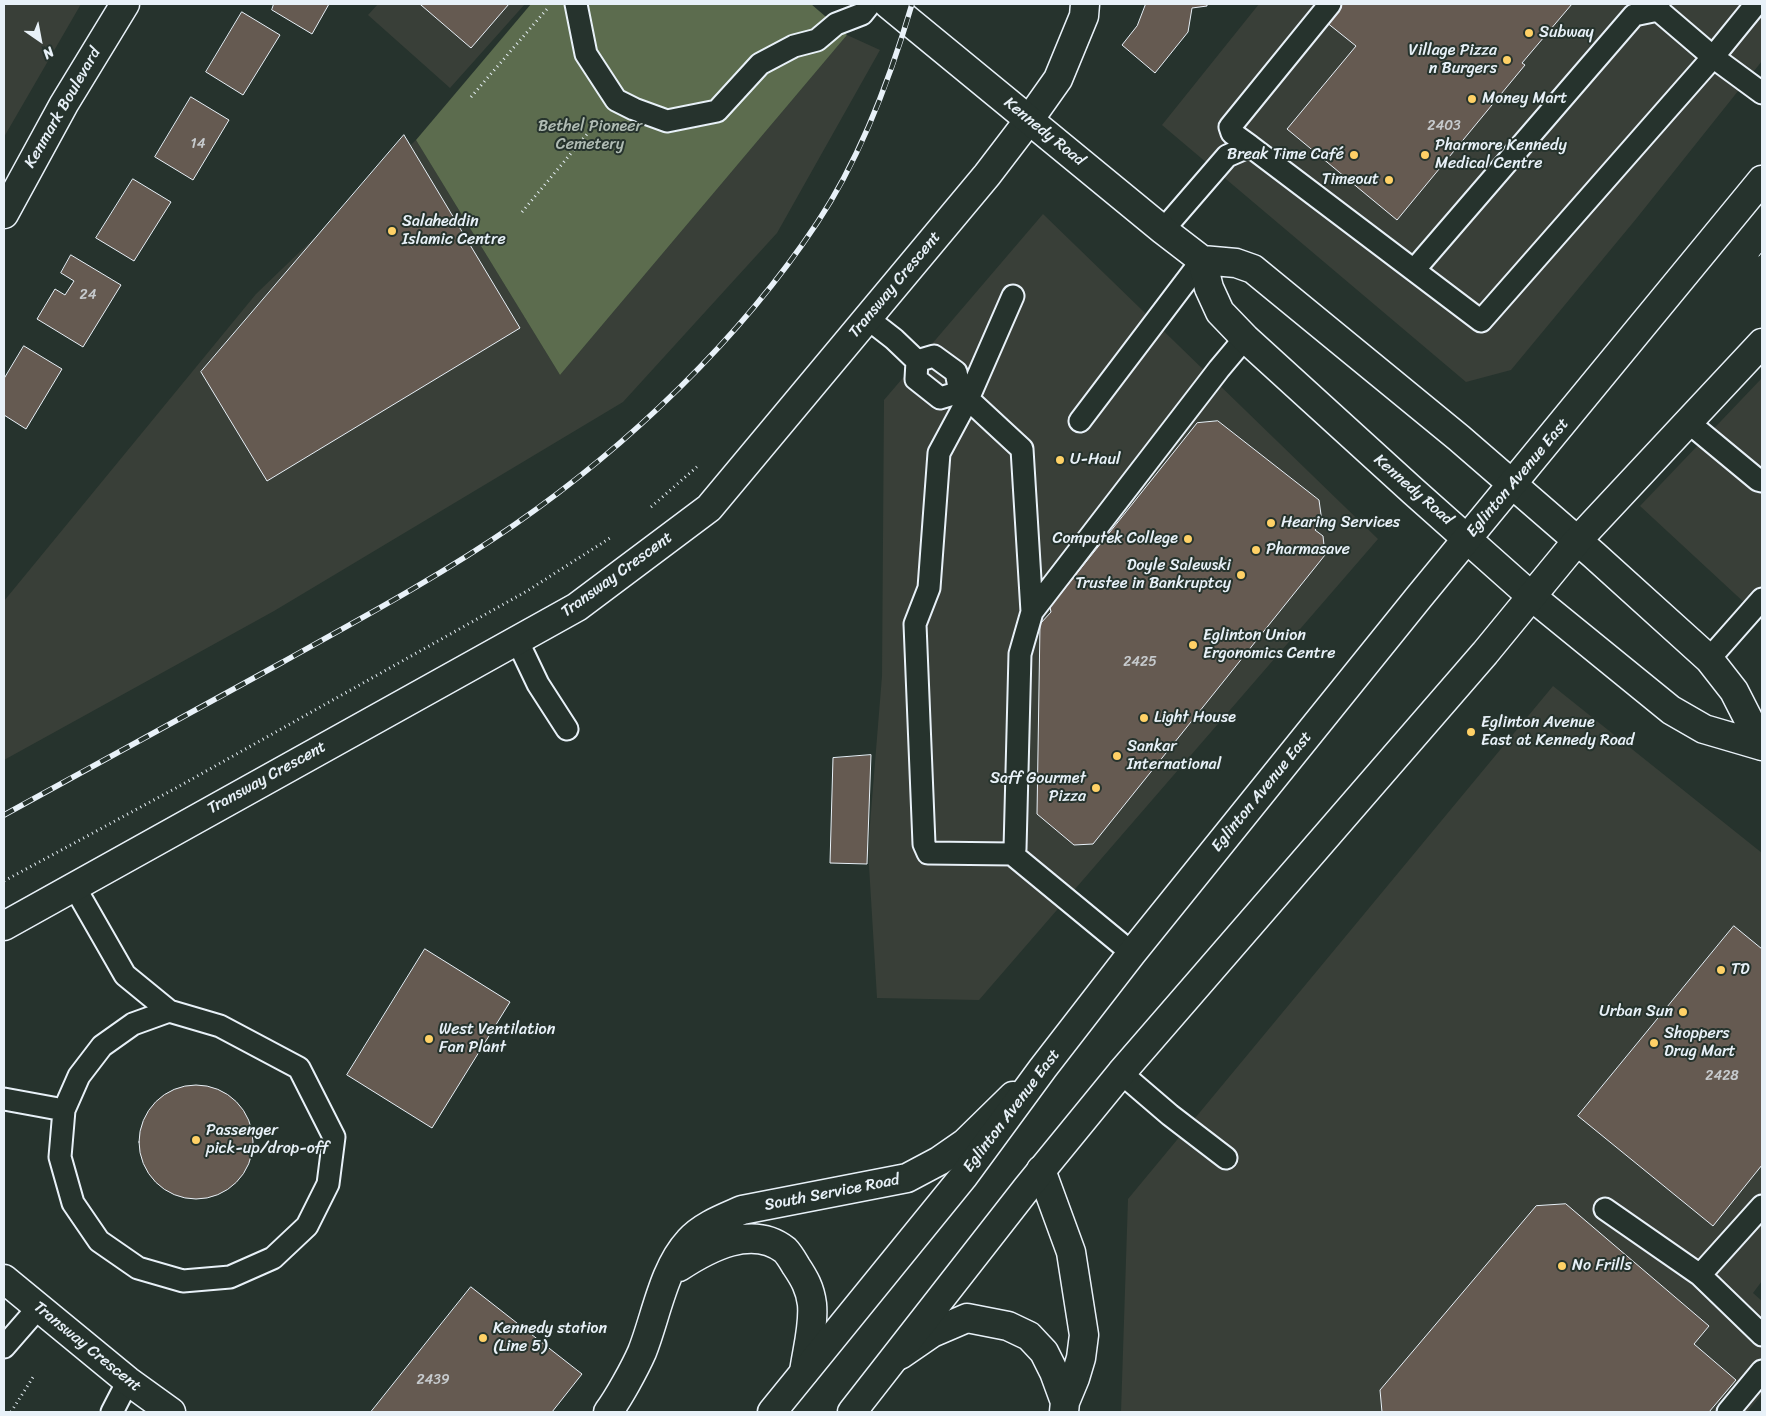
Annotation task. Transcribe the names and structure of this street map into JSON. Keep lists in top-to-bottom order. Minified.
{"streets":{"main road":["Kenmark Boulevard","Kennedy Road","Transway Crescent","Eglinton Avenue East","South Service Road"]},"crossings":[["Kennedy Road","Transway Crescent"],["Kennedy Road","Eglinton Avenue East"],["Eglinton Avenue East","South Service Road"]],"parks":["Bethel Pioneer Cemetery"],"places":["Subway","Village Pizza n Burgers","Money Mart","Break Time Café","Pharmore Kennedy Medical Centre","Timeout","Salaheddin Islamic Centre","U-Haul","Hearing Services","Computek College","Pharmasave","Doyle Salewski Trustee in Bankruptcy","Eglinton Union Ergonomics Centre","Light House","Eglinton Avenue East at Kennedy Road","Sankar International","Saff Gourmet Pizza","TD","Urban Sun","West Ventilation Fan Plant","Shoppers Drug Mart","Passenger pick-up/drop-off","No Frills","Kennedy station (Line 5)"],"house_numbers":["2403","14","24","2425","2428","2439"],"north":"bottom right"}
